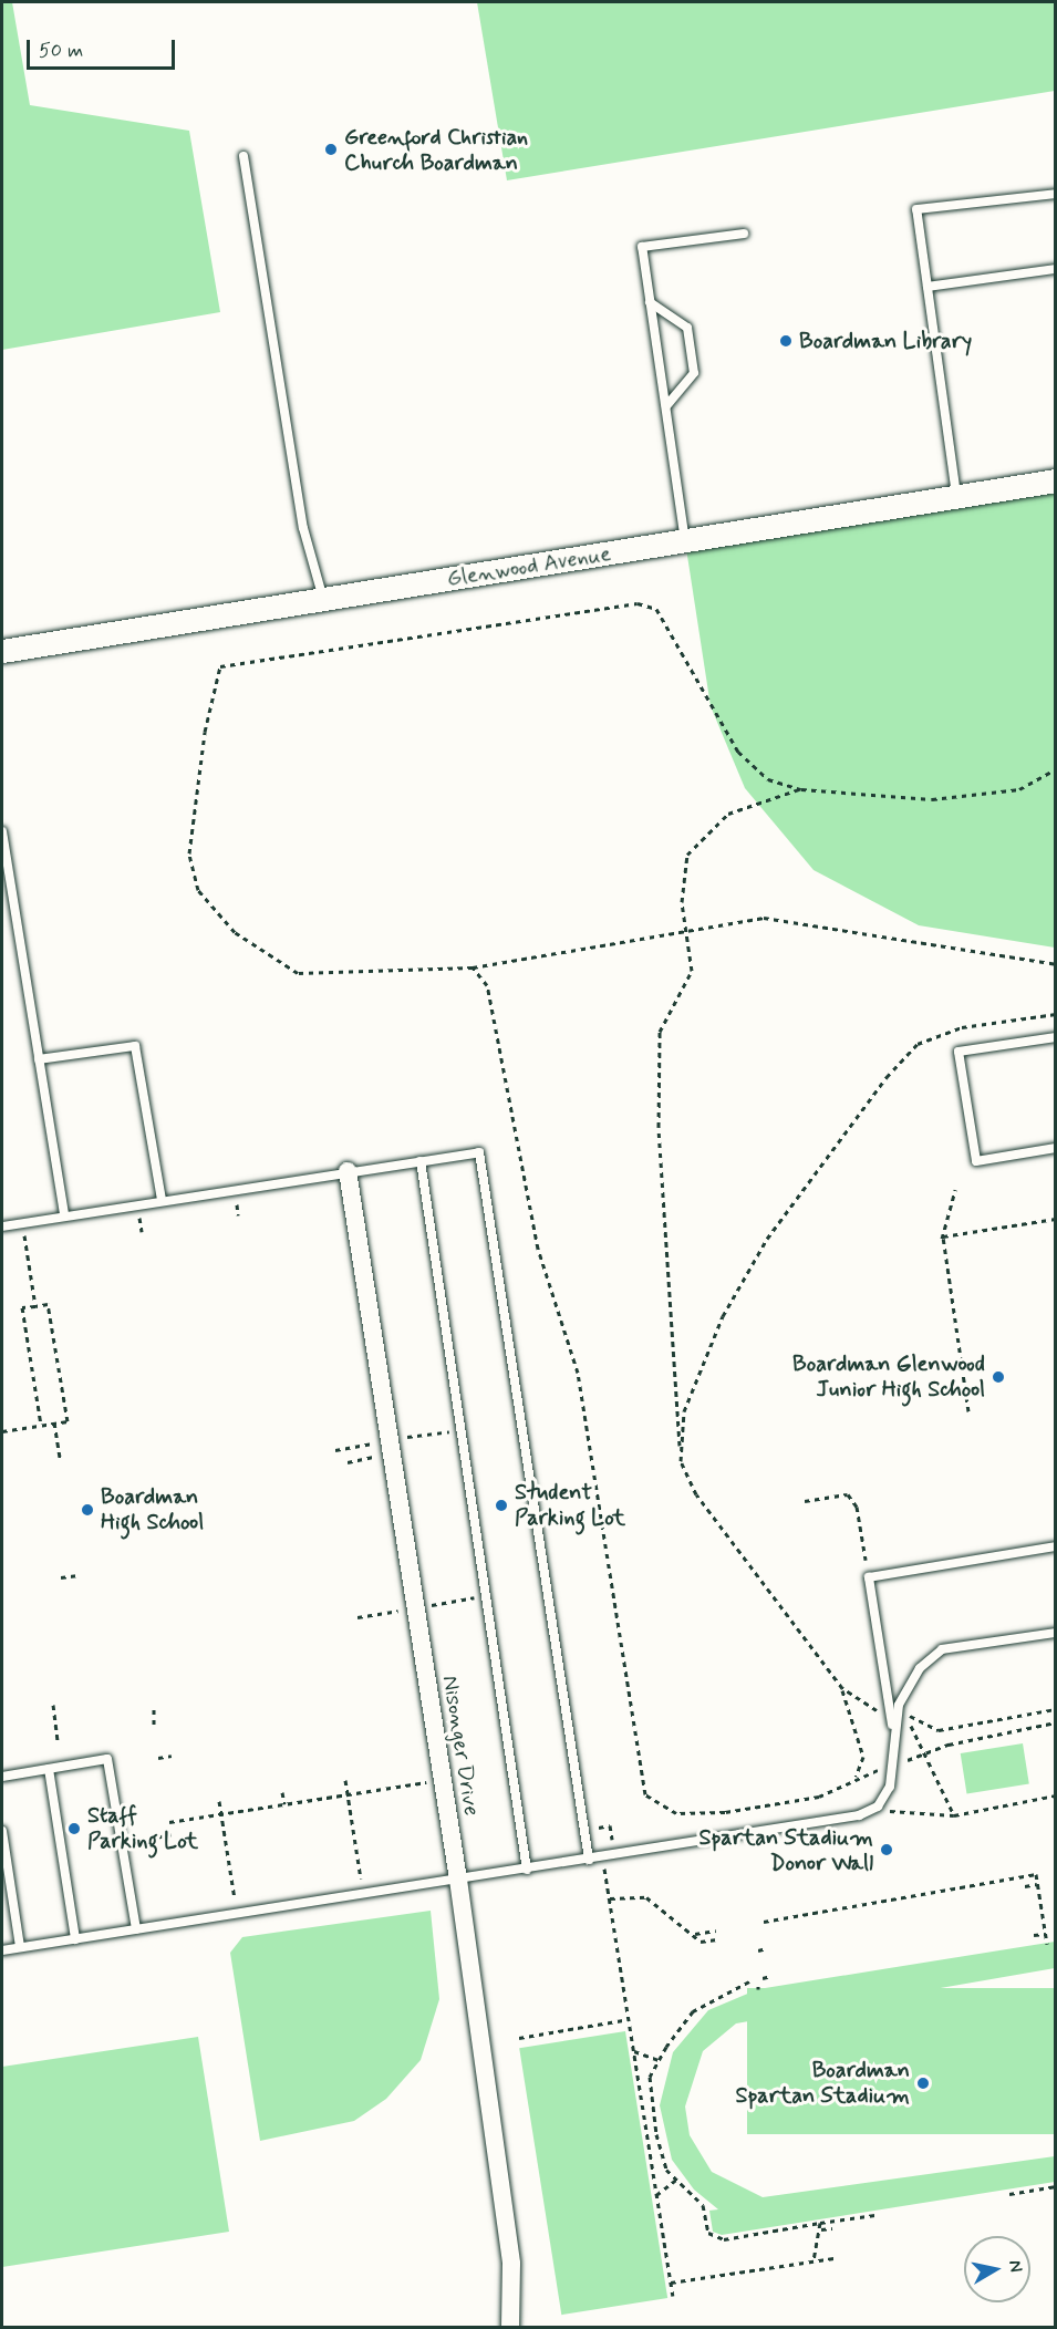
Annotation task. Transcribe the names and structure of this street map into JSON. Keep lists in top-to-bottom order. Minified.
{"streets":{"street":["Glenwood Avenue","Nisonger Drive"]},"places":["Greenford Christian Church Boardman","Boardman Library","Boardman Glenwood Junior High School","Student Parking Lot","Boardman High School","Staff Parking Lot","Spartan Stadium Donor Wall","Boardman Spartan Stadium"],"scale_bar":"50 m","north":"right"}
